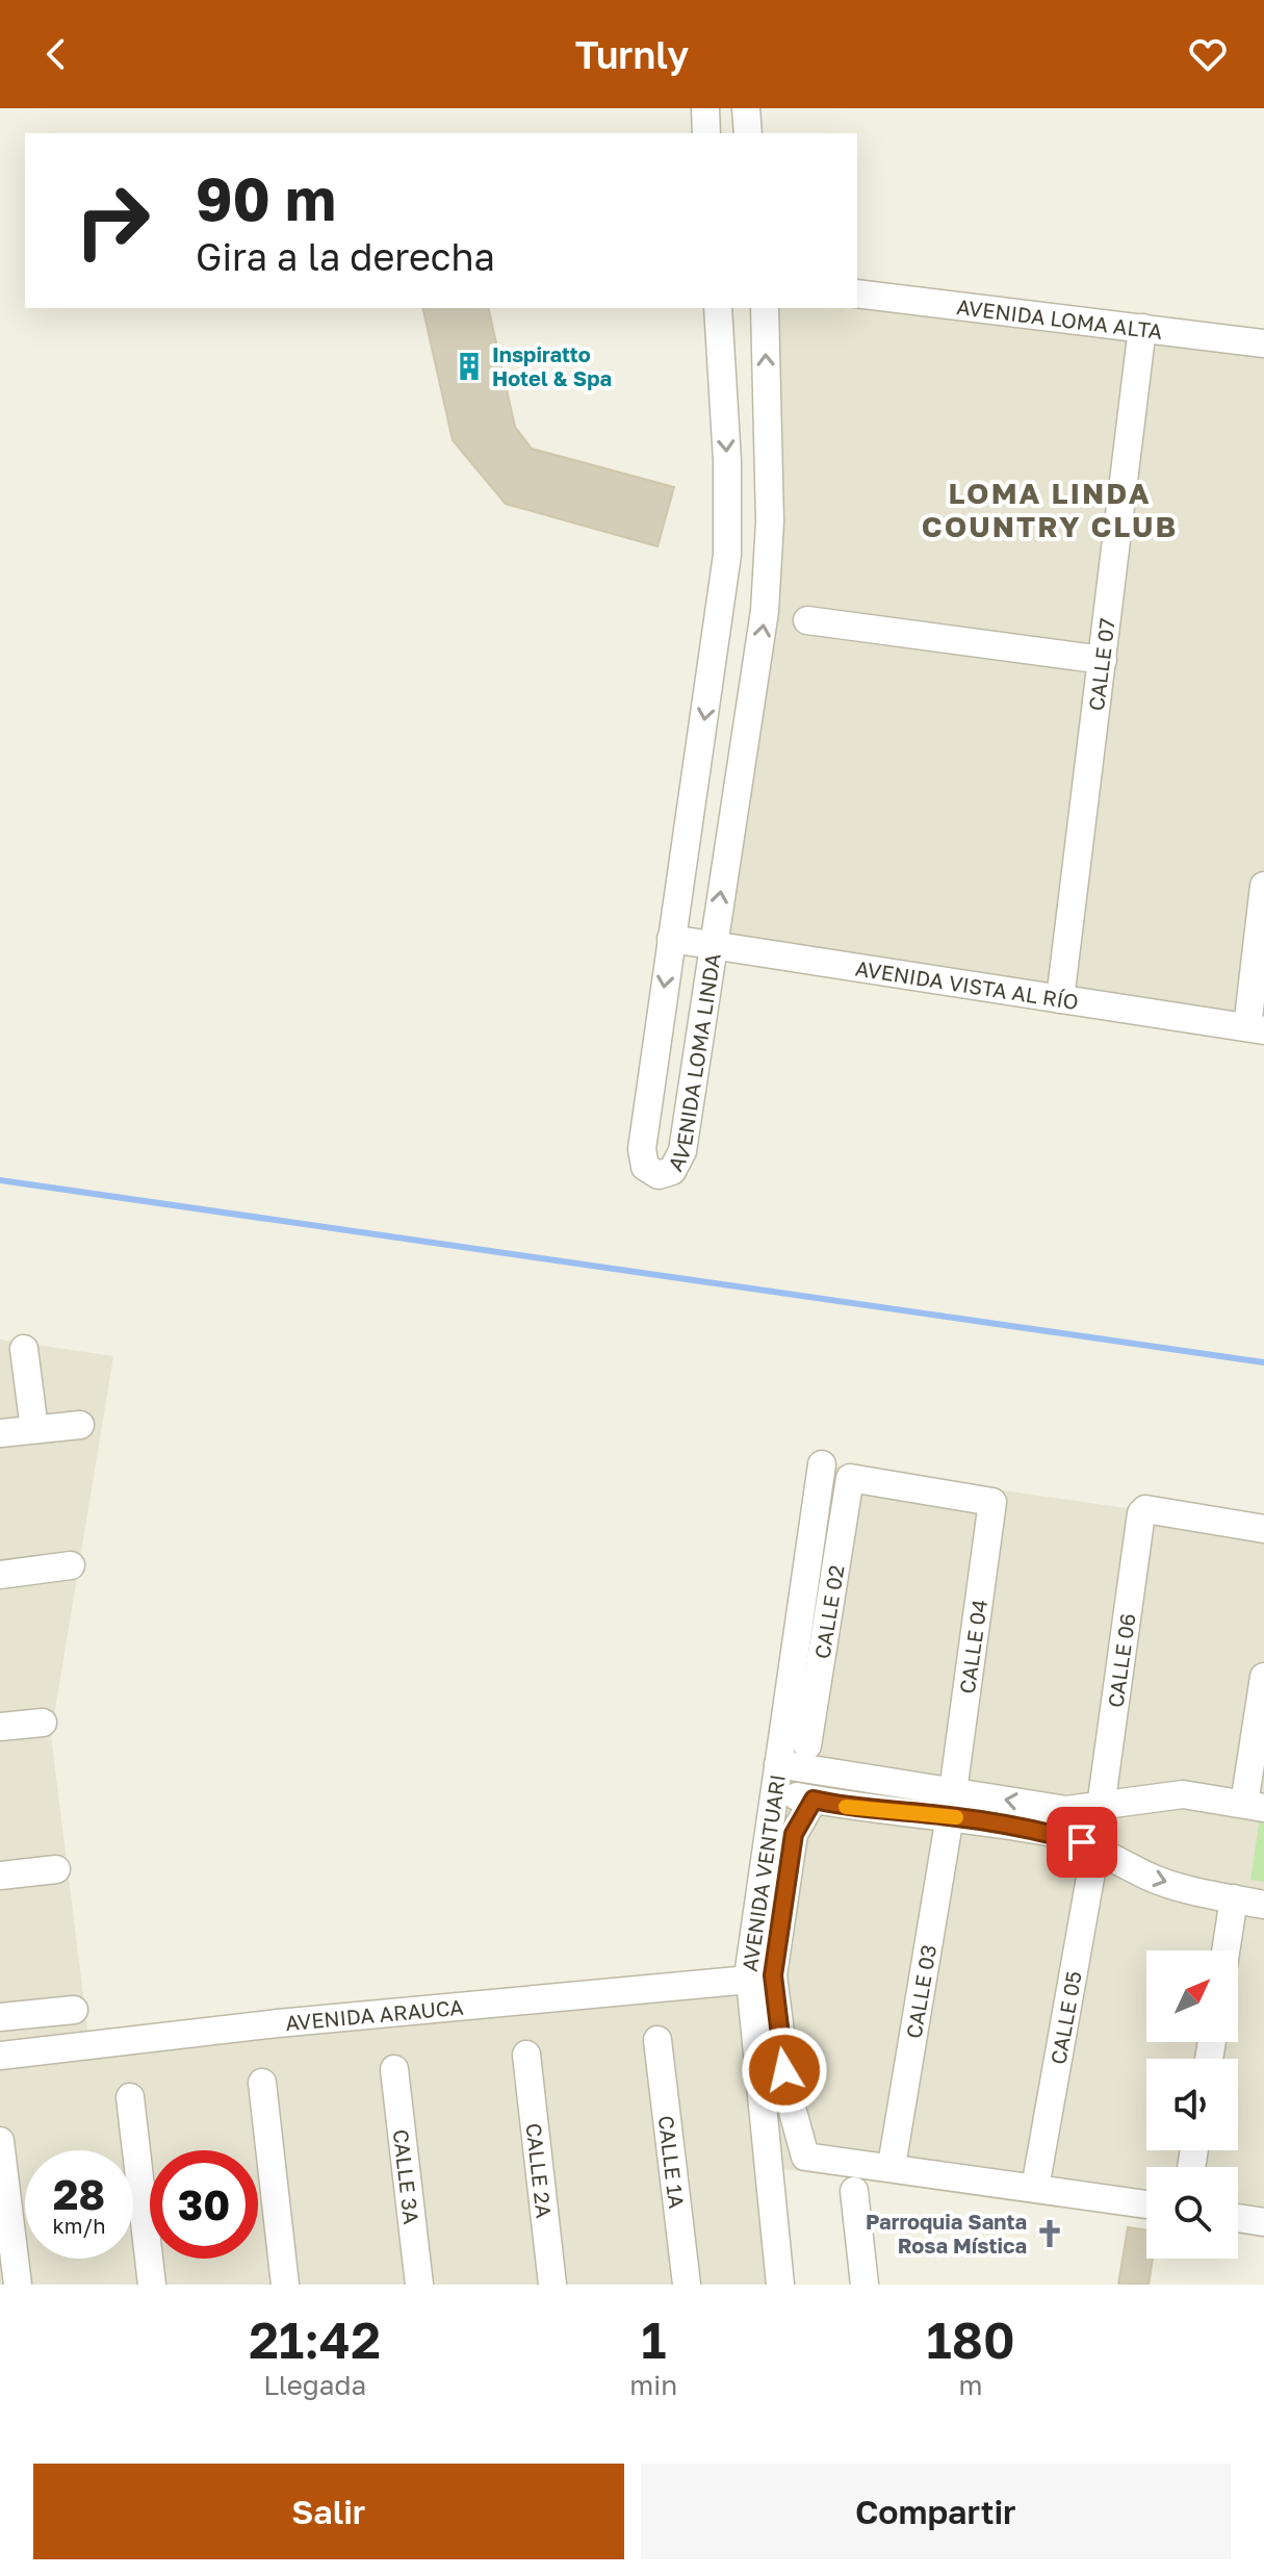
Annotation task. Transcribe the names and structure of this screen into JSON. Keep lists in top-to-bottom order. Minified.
{"streets":{"street":["AVENIDA LOMA ALTA","CALLE 07","AVENIDA VISTA AL RÍO","AVENIDA LOMA LINDA","CALLE 02","CALLE 04","CALLE 06","AVENIDA VENTUARI","CALLE 03","AVENIDA ARAUCA","CALLE 05","CALLE 1A","CALLE 2A","CALLE 3A"]},"crossings":[["AVENIDA LOMA ALTA","CALLE 07"],["CALLE 07","AVENIDA VISTA AL RÍO"],["AVENIDA VISTA AL RÍO","AVENIDA LOMA LINDA"],["CALLE 02","CALLE 04"],["CALLE 04","CALLE 03"],["AVENIDA VENTUARI","AVENIDA ARAUCA"]],"districts":["LOMA LINDA COUNTRY CLUB"],"places":{"building":["Inspiratto Hotel & Spa"],"church":["Parroquia Santa Rosa Mística"]},"north":"top right","page":{"header":"Turnly","turn":["90 m","Gira a la derecha"],"speed":"28 km/h","limit":"30","eta":["21:42","Llegada","1","min","180","m"],"buttons":["Salir","Compartir"]}}
